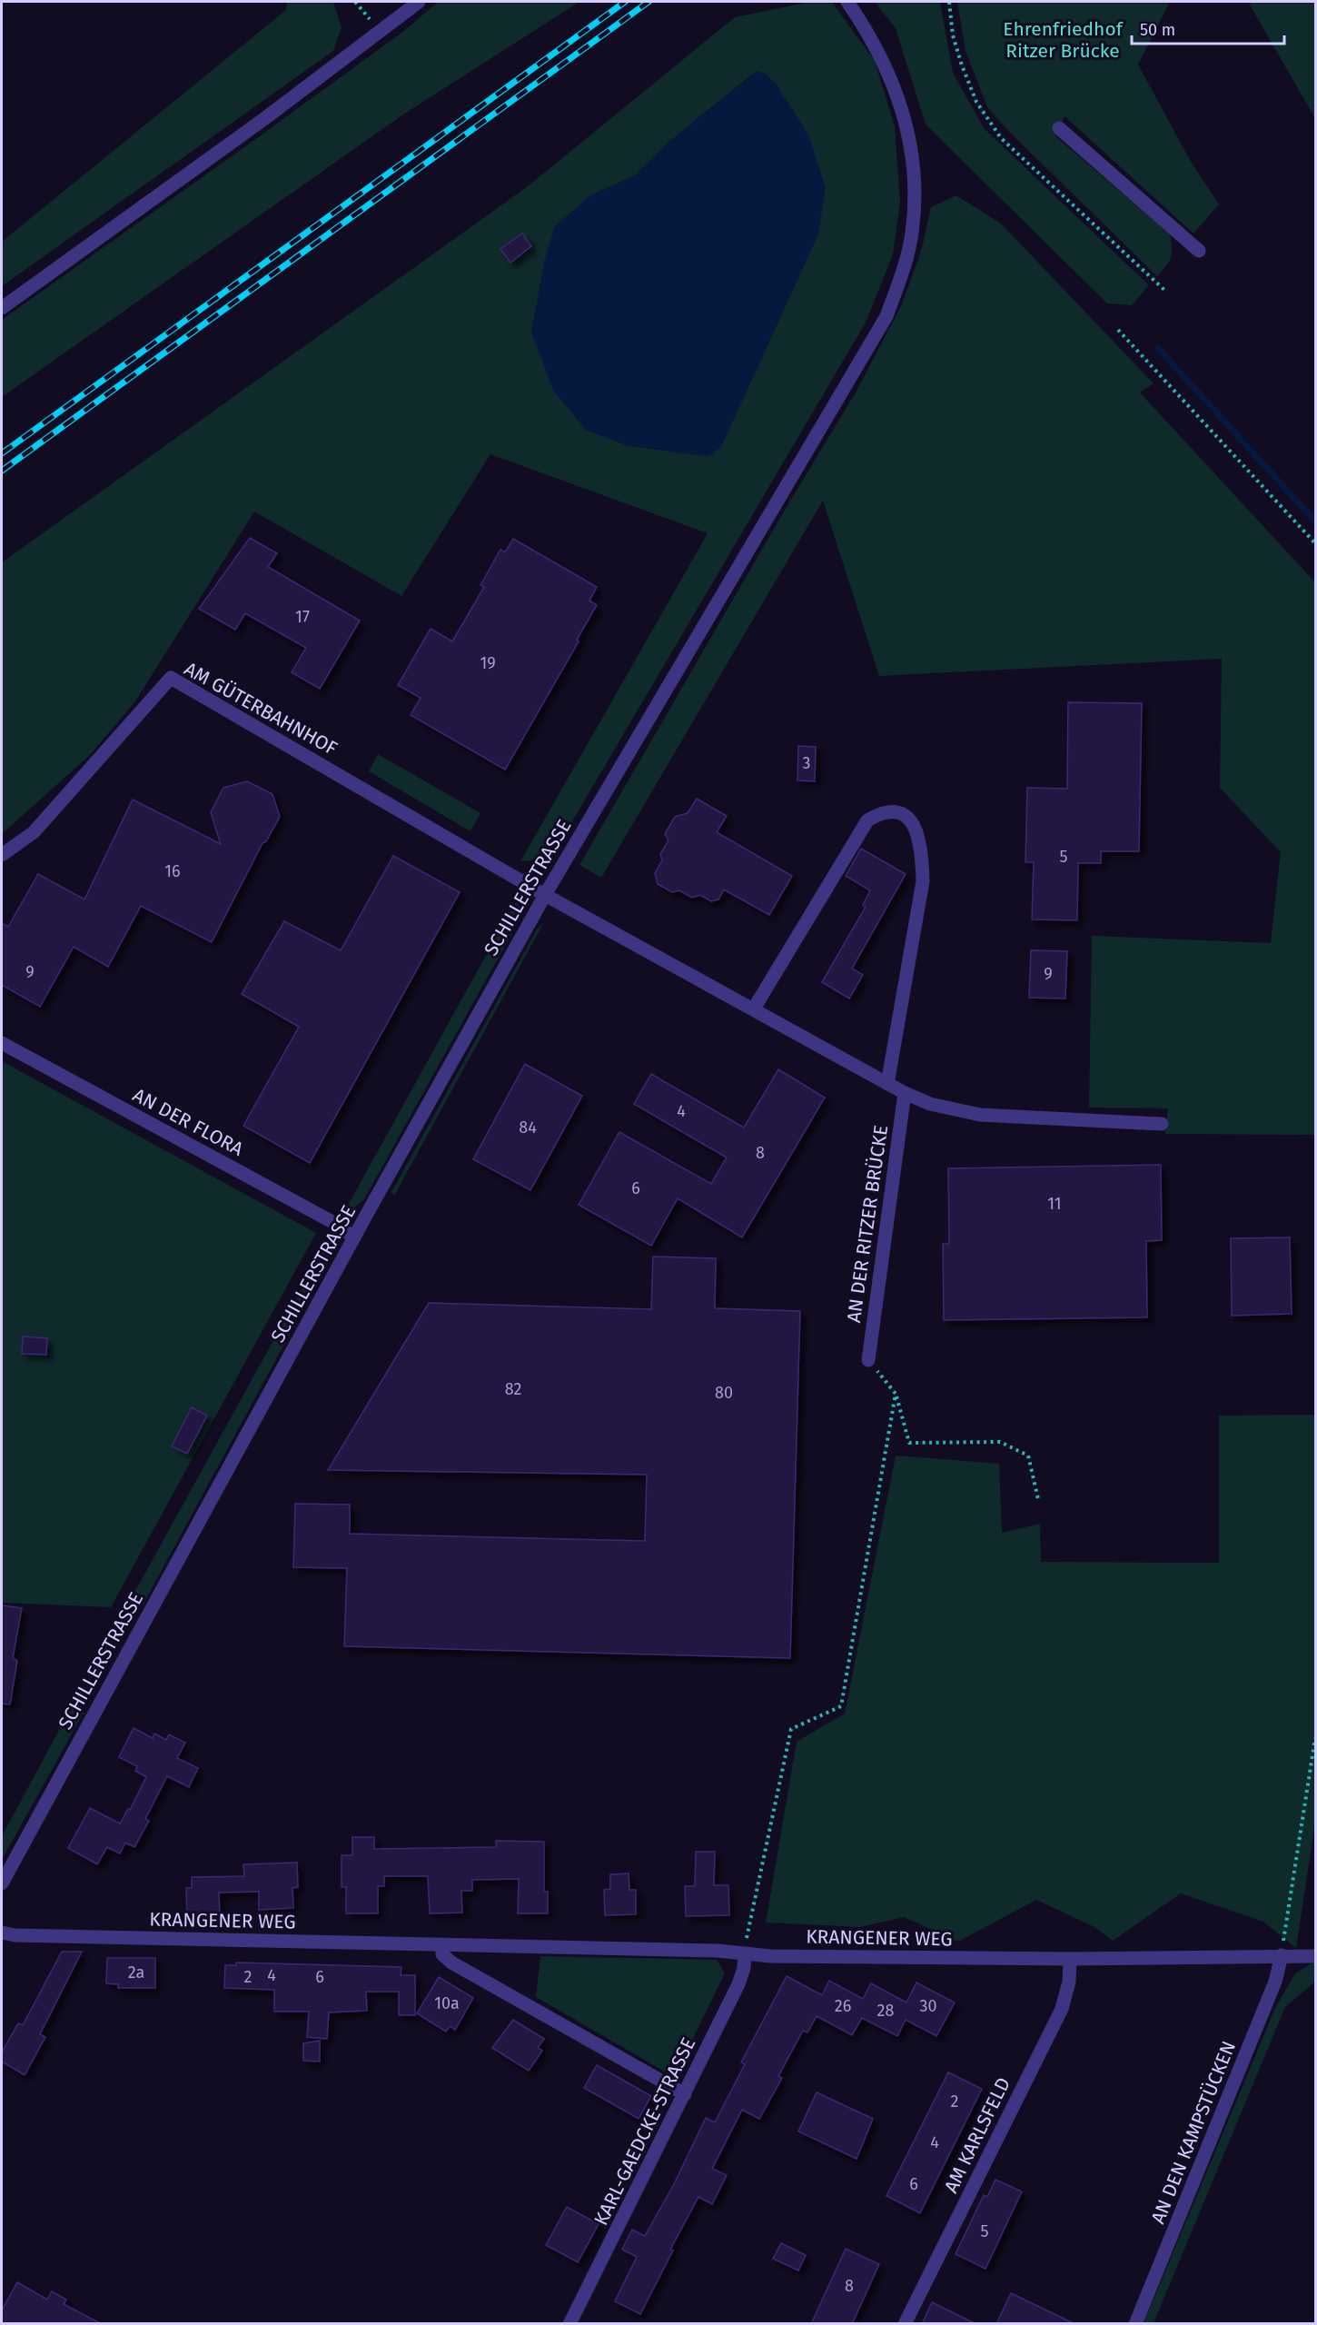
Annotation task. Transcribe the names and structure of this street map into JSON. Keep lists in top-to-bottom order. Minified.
{"streets":{"street":["AM GÜTERBAHNHOF","SCHILLERSTRASSE","AN DER FLORA","AN DER RITZER BRÜCKE","KRANGENER WEG","KARL-GAEDCKE-STRASSE","AN DEN KAMPSTÜCKEN","AM KARLSFELD"]},"crossings":[["AM GÜTERBAHNHOF","SCHILLERSTRASSE"],["SCHILLERSTRASSE","AN DER FLORA"],["KRANGENER WEG","KARL-GAEDCKE-STRASSE"],["KRANGENER WEG","AN DEN KAMPSTÜCKEN"],["KRANGENER WEG","AM KARLSFELD"]],"parks":["Ehrenfriedhof Ritzer Brücke"],"house_numbers":["17","19","3","5","16","9","9","4","84","8","6","11","82","80","2a","4","2","6","10a","26","30","28","2","4","6","5","8"],"scale_bar":"50 m"}
